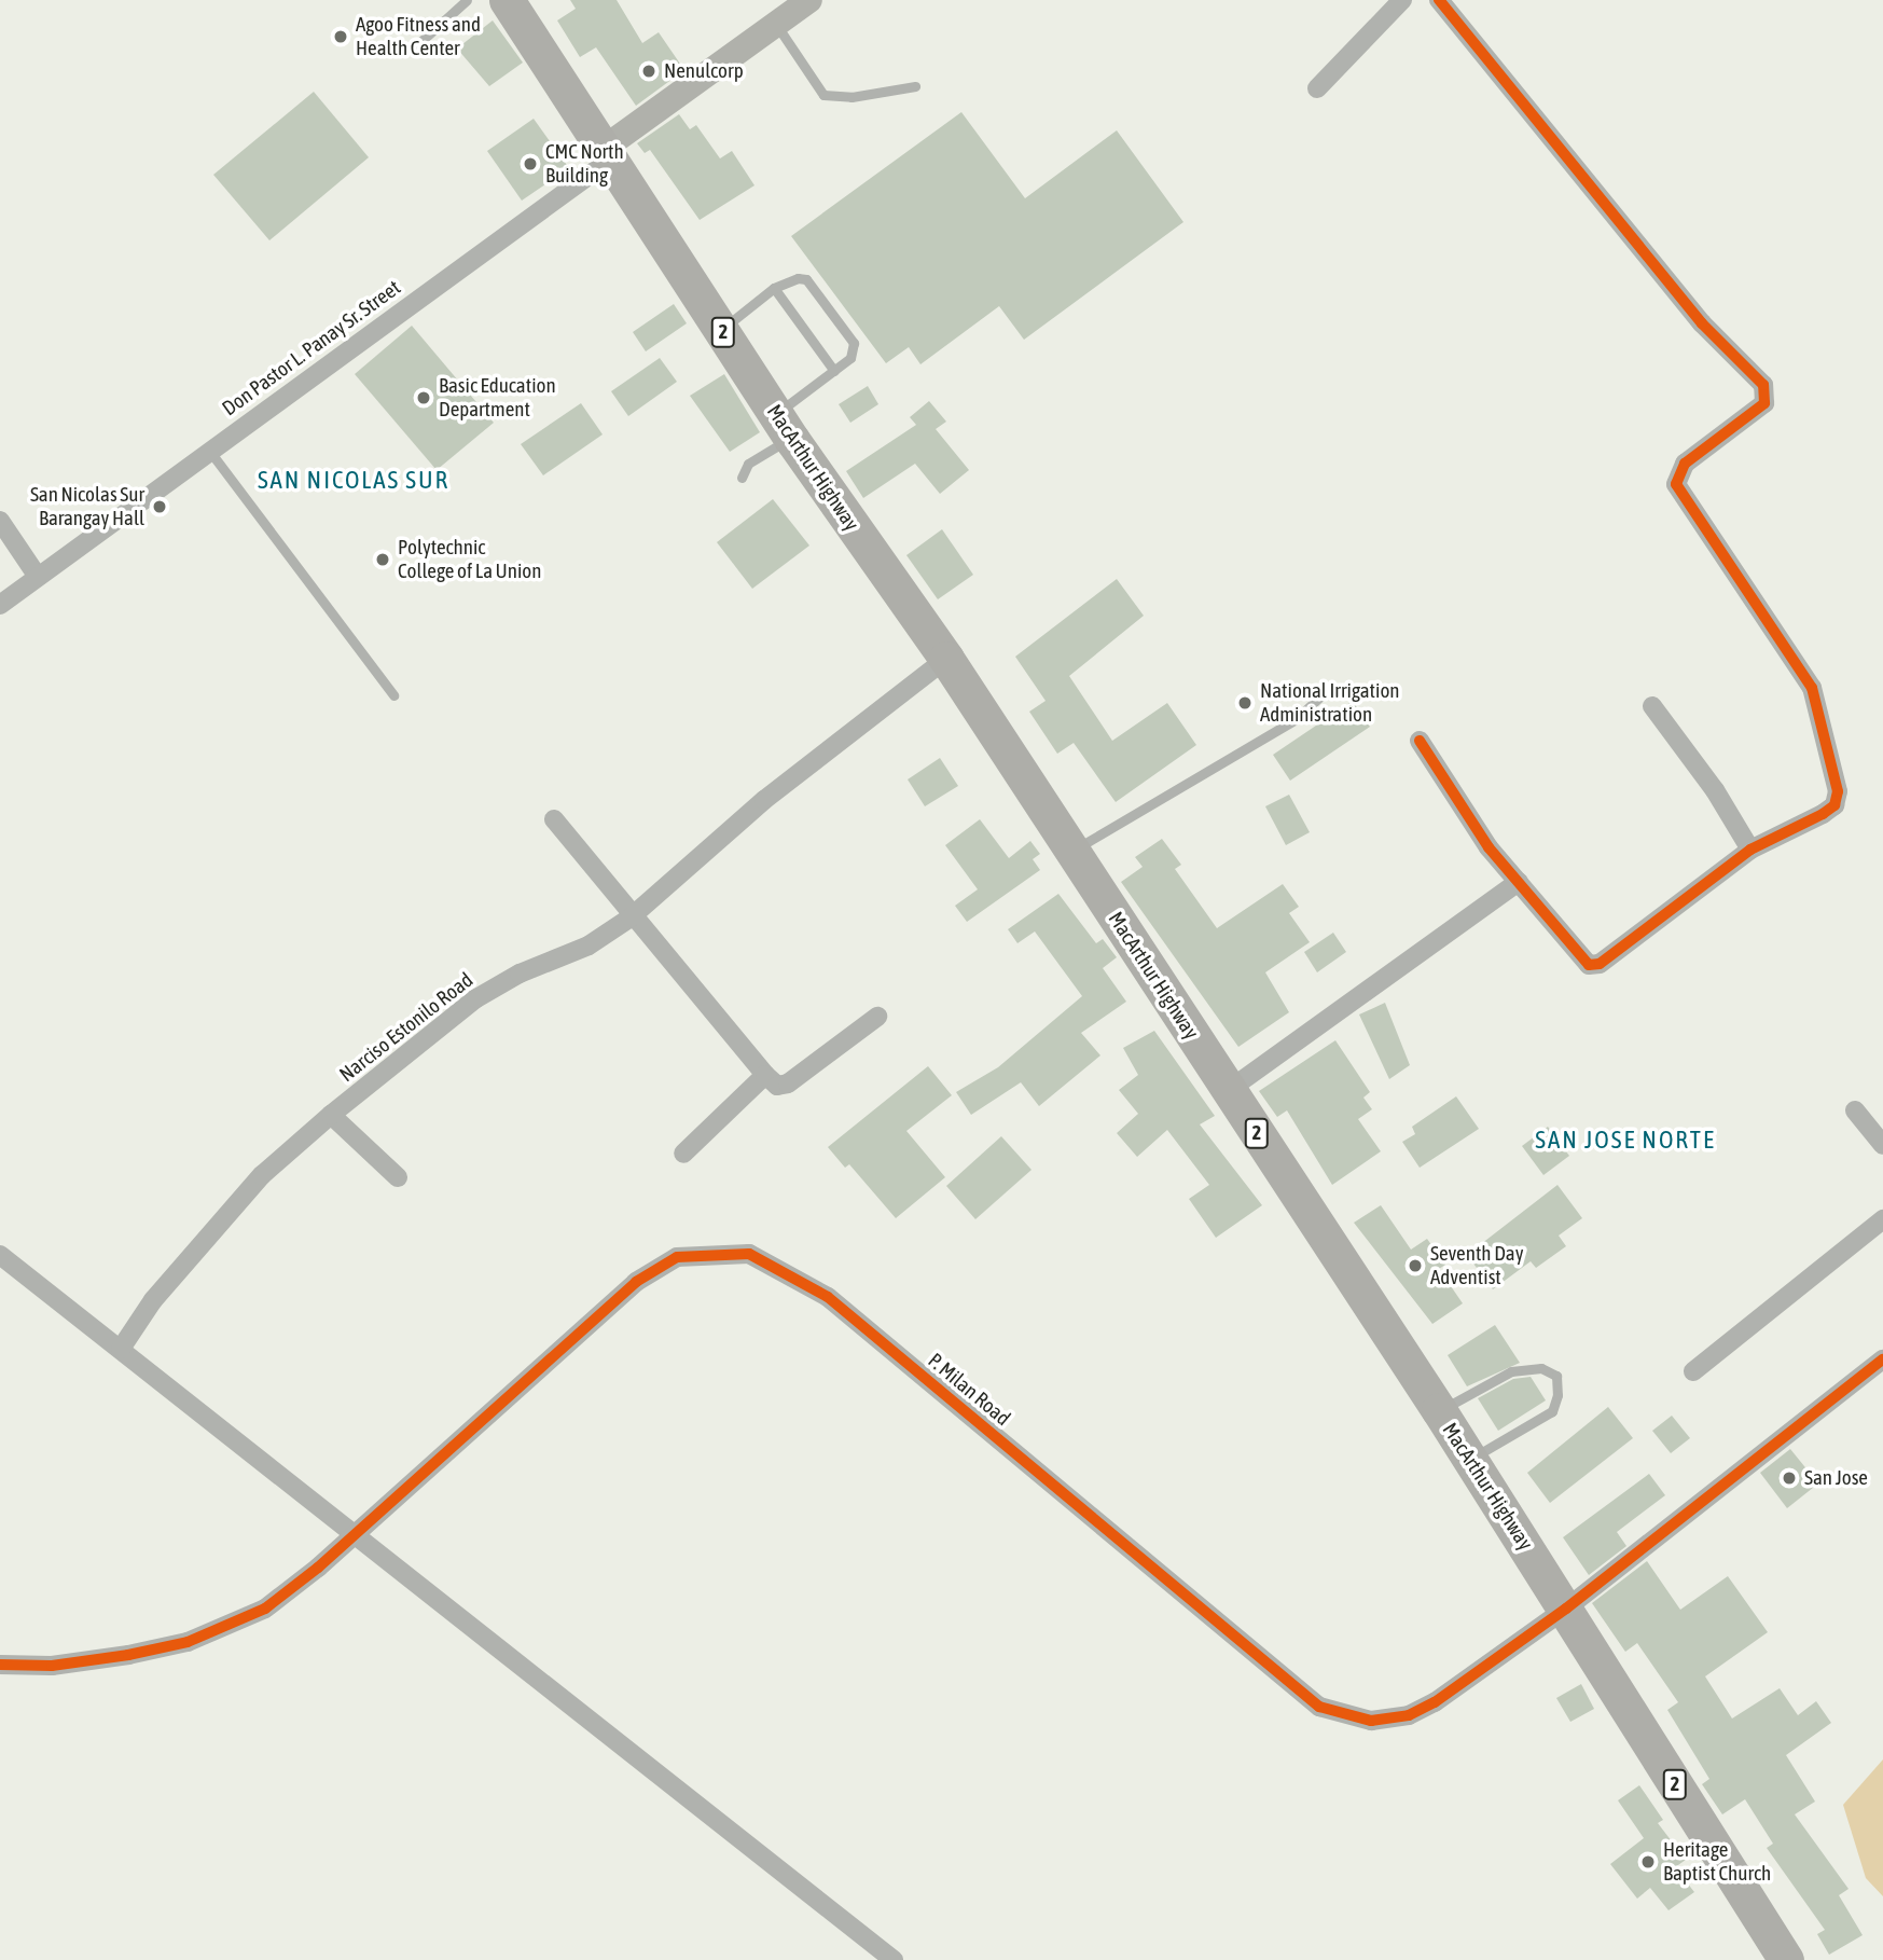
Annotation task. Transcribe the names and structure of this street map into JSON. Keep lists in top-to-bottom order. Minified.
{"streets":{"highway":["2","MacArthur Highway"],"street":["Don Pastor L. Panay Sr. Street","Narciso Estonilo Road","P. Milan Road"]},"crossings":[["Don Pastor L. Panay Sr. Street","MacArthur Highway"],["MacArthur Highway","Narciso Estonilo Road"],["MacArthur Highway","P. Milan Road"]],"districts":["SAN NICOLAS SUR","SAN JOSE NORTE"],"places":["Agoo Fitness and Health Center","Nenulcorp","CMC North Building","Basic Education Department","San Nicolas Sur Barangay Hall","Polytechnic College of La Union","National Irrigation Administration","Seventh Day Adventist","San Jose","Heritage Baptist Church"]}
